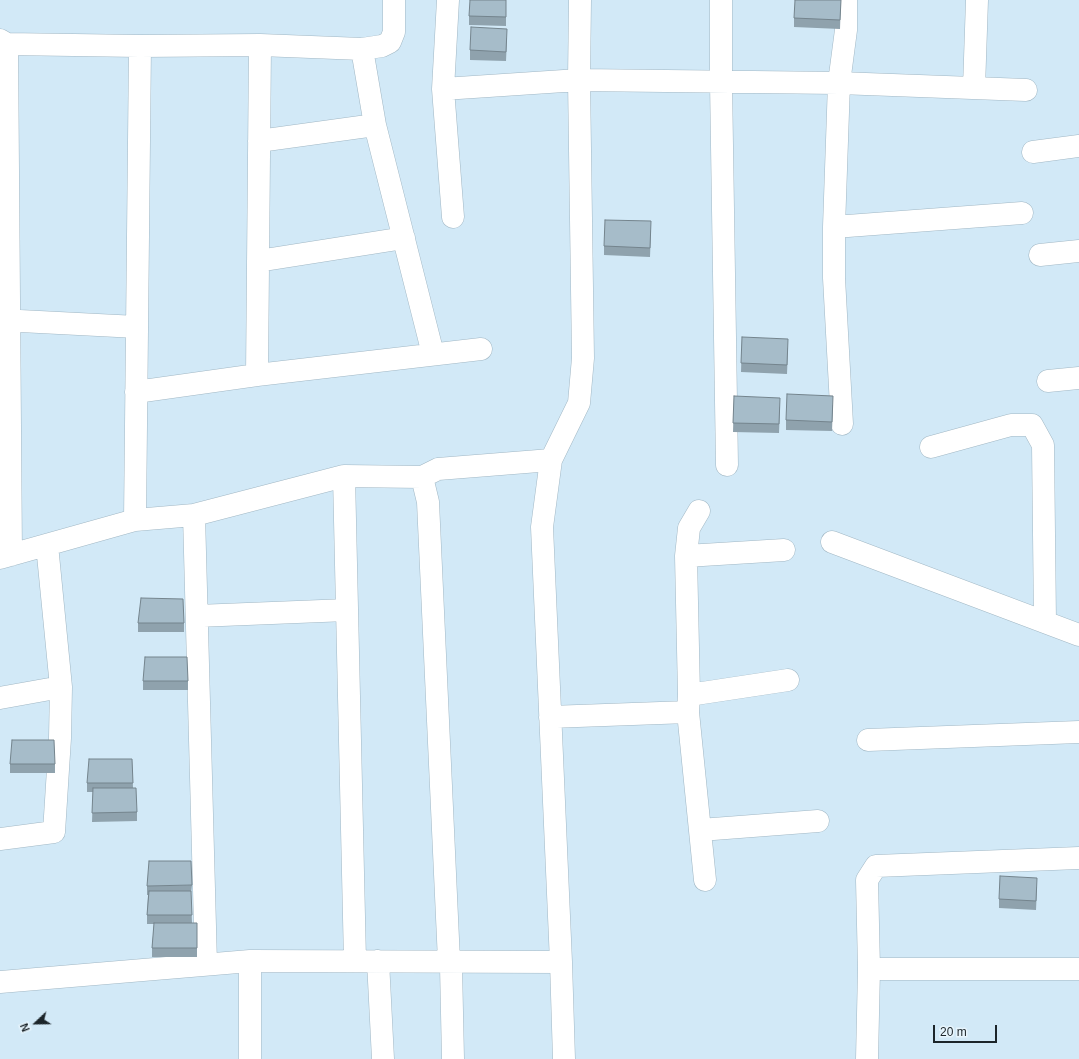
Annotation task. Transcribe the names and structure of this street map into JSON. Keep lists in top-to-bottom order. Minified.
{"scale_bar":"20 m","north":"left"}
